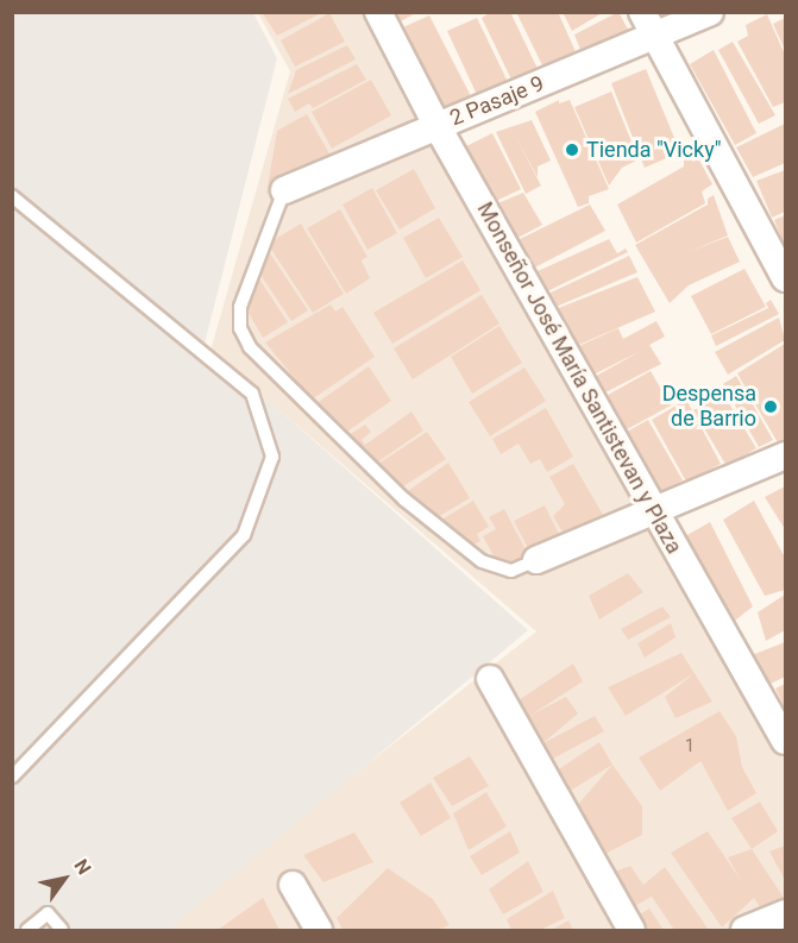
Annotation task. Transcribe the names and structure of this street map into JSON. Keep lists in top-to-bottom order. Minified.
{"streets":{"street":["2 Pasaje 9","Monseñor José María Santistevan y Plaza"]},"crossings":[["2 Pasaje 9","Monseñor José María Santistevan y Plaza"]],"places":["Tienda \"Vicky\"","Despensa de Barrio"],"house_numbers":["1"],"north":"top right"}
